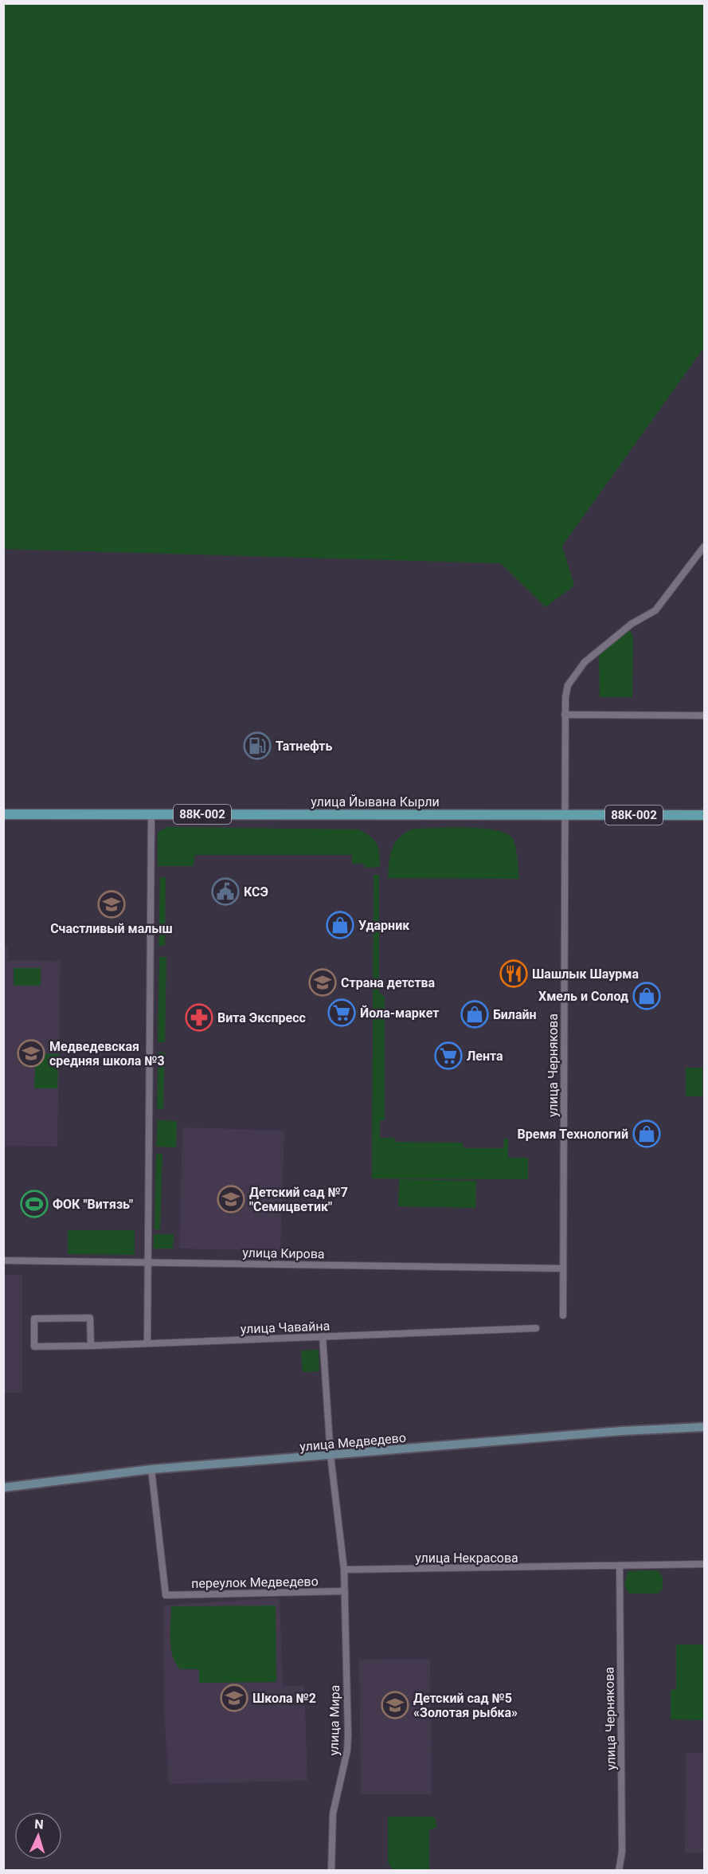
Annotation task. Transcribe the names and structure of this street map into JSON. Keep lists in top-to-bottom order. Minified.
{"streets":{"main road":["улица Йывана Кырли","88К-002"],"street":["улица Чернякова","улица Кирова","улица Чавайна","улица Медведево","улица Некрасова","переулок Медведево","улица Мира"]},"crossings":[["улица Йывана Кырли","улица Чернякова"],["улица Чернякова","улица Кирова"],["улица Чернякова","улица Некрасова"],["улица Медведево","переулок Медведево"],["улица Некрасова","улица Мира"],["переулок Медведево","улица Мира"]],"places":{"fuel station":["Татнефть"],"public building":["КСЭ"],"school or university":["Счастливый малыш","Страна детства","Медведевская средняя школа №3","Детский сад №7 \"Семицветик\"","Школа №2","Детский сад №5 «Золотая рыбка»"],"shop":["Ударник","Хмель и Солод","Билайн","Время Технологий"],"restaurant":["Шашлык Шаурма"],"supermarket":["Йола-маркет","Лента"],"pharmacy":["Вита Экспресс"],"sports":["ФОК \"Витязь\""]},"north":"top"}
